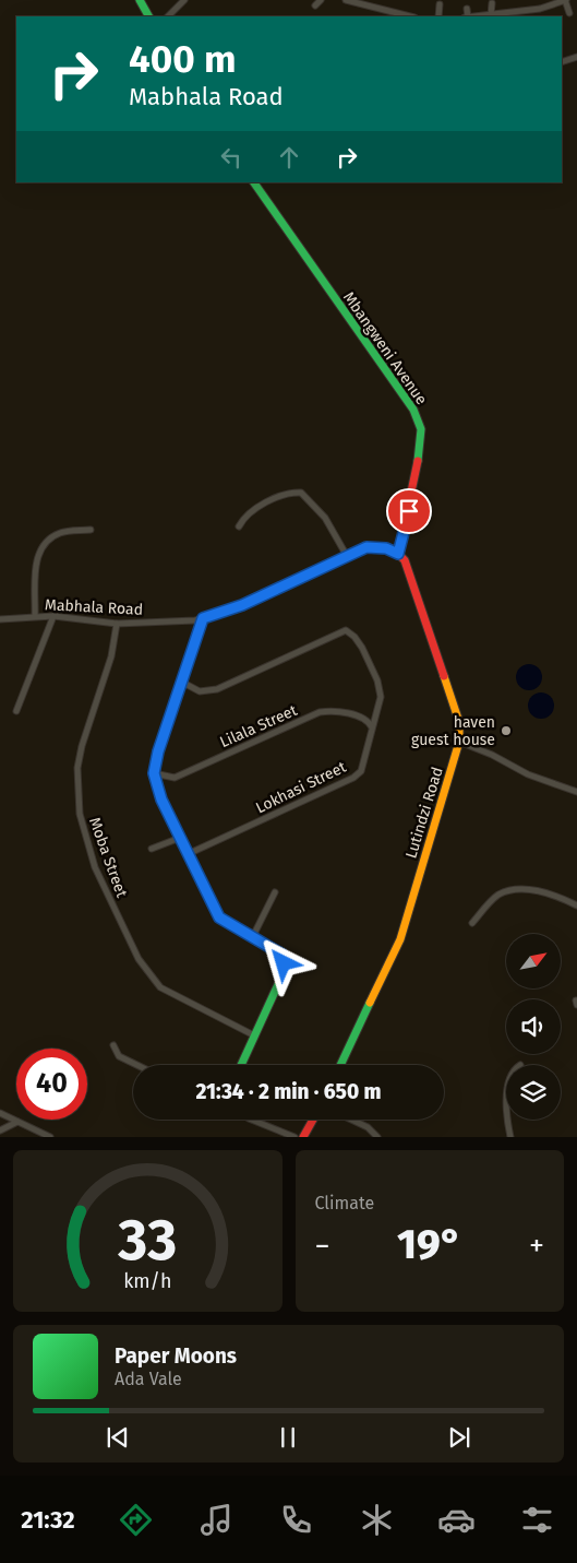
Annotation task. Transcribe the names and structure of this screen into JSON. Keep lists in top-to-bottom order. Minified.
{"streets":{"street":["Mbangweni Avenue","Mabhala Road","Lilala Street","Lokhasi Street","Lutindzi Road","Moba Street"]},"crossings":[["Mbangweni Avenue","Mabhala Road"],["Mbangweni Avenue","Lutindzi Road"],["Mabhala Road","Lutindzi Road"],["Mabhala Road","Moba Street"],["Lilala Street","Lokhasi Street"]],"places":["haven guest house"],"north":"top right","page":{"turn":["400 m","Mabhala Road"],"limit":"40","trip":"21:34 · 2 min · 650 m","tile":"Climate","heat":["−","19°","+"],"song":["Paper Moons","Ada Vale"],"tabs":"21:32","gauge":["33","km/h"]}}
